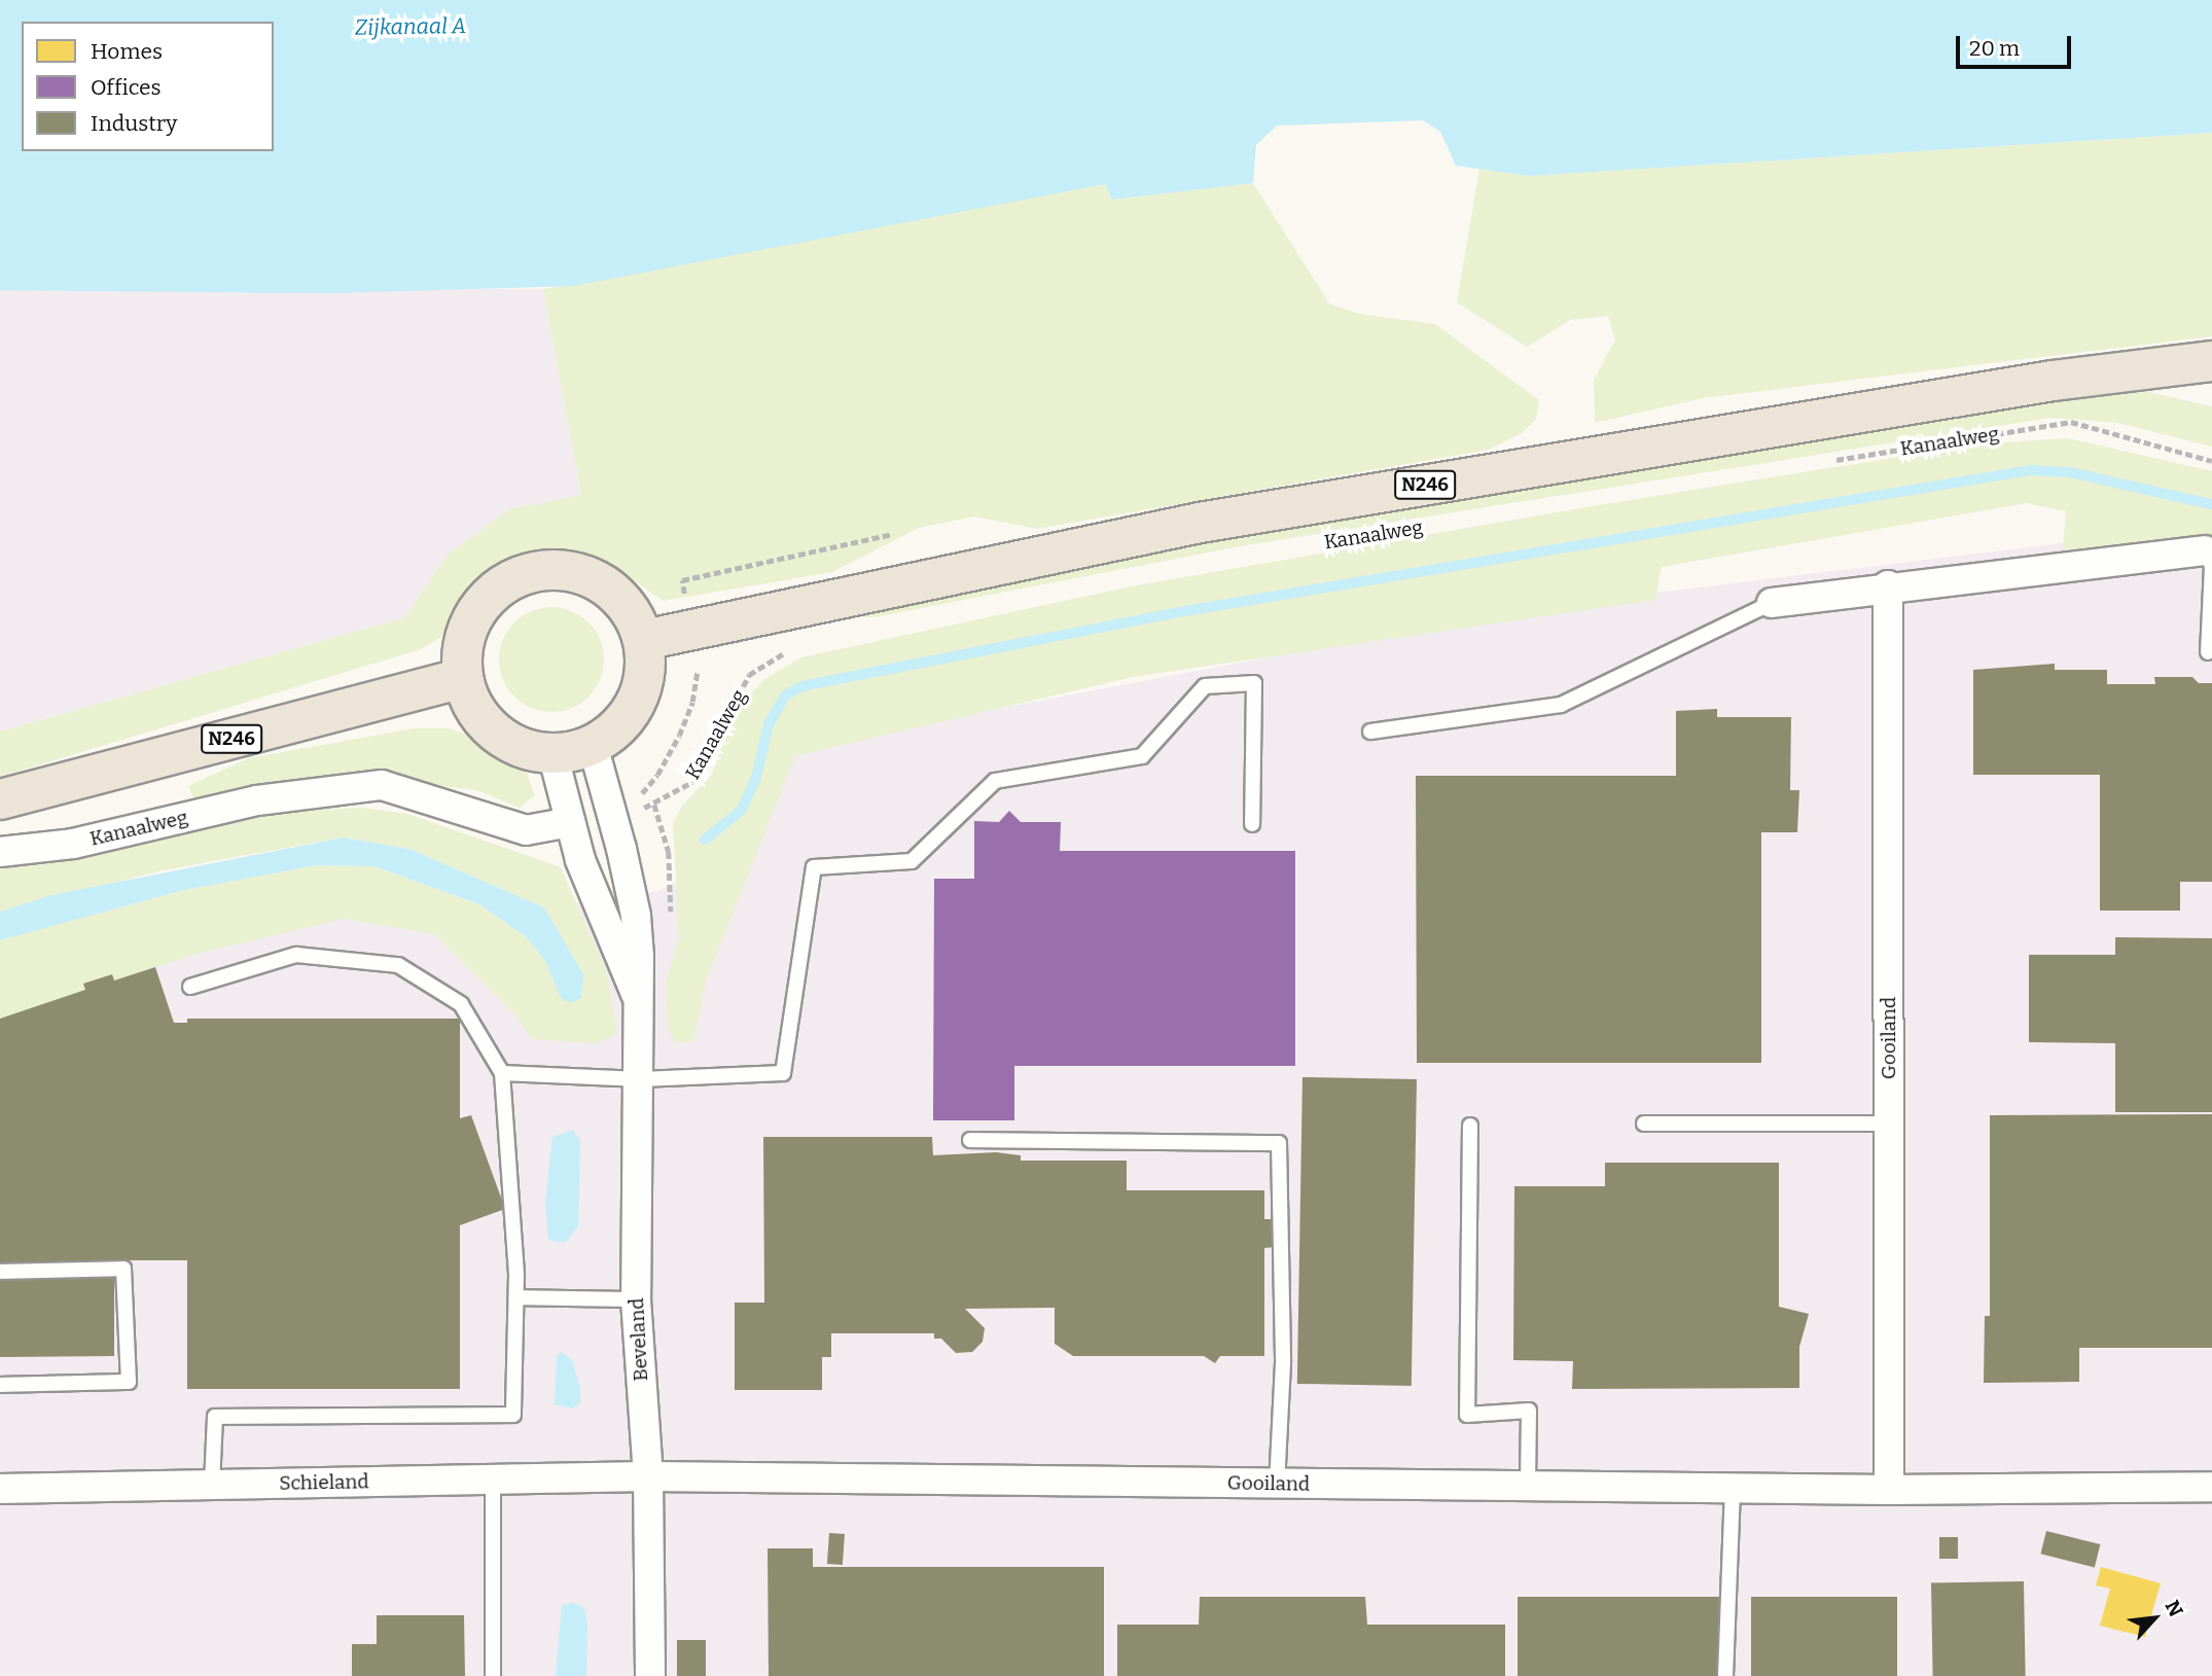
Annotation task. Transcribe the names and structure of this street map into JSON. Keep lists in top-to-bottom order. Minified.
{"streets":{"main road":["Kanaalweg","N246"],"street":["Gooiland","Beveland","Schieland"]},"crossings":[["Kanaalweg","N246"],["Kanaalweg","Beveland"],["N246","Beveland"],["Gooiland","Beveland"],["Gooiland","Schieland"],["Beveland","Schieland"]],"water":["Zijkanaal A"],"legend":["Homes","Offices","Industry"],"scale_bar":"20 m","north":"top right"}
